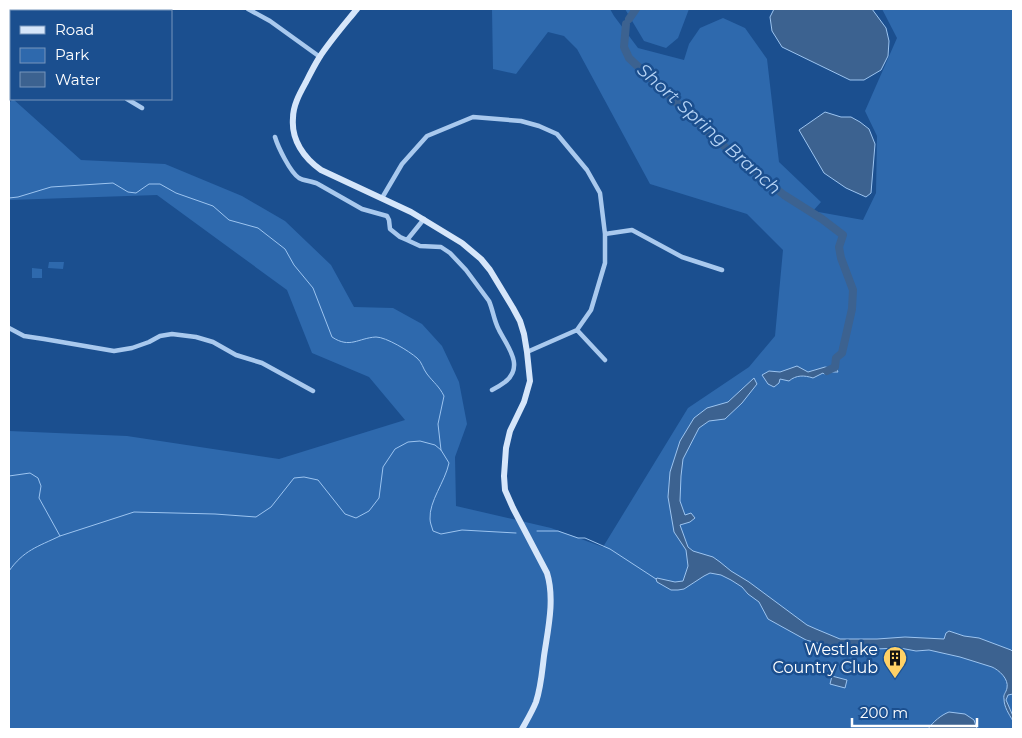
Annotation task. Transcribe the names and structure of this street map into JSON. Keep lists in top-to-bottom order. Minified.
{"water":["Short Spring Branch"],"places":{"building":["Westlake Country Club"]},"legend":["Road","Park","Water"],"scale_bar":"200 m"}
